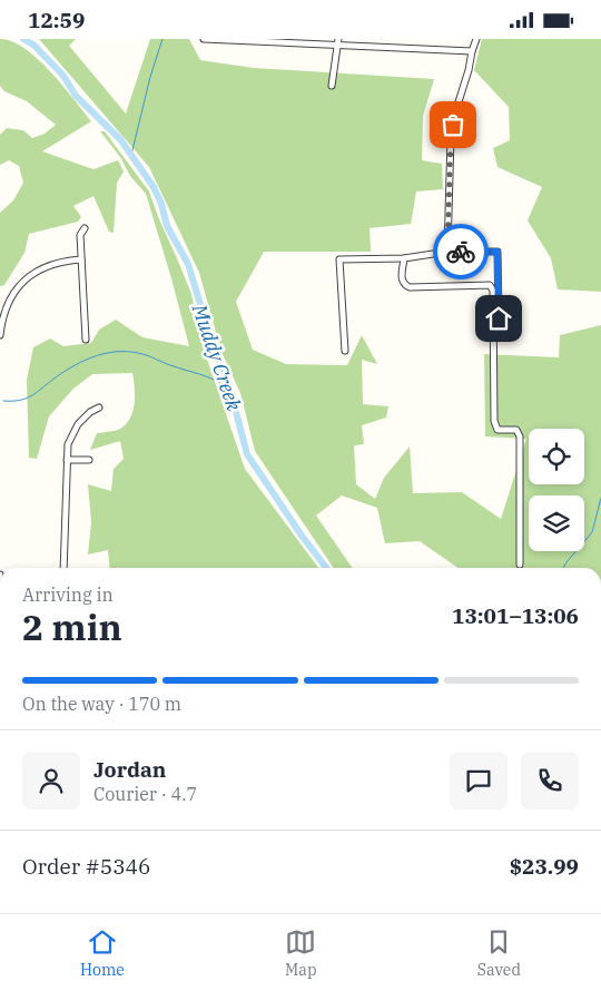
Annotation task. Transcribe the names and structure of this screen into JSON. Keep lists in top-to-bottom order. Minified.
{"water":["Muddy Creek"],"page":{"status":"12:59","heading":["2 min","Arriving in","13:01–13:06"],"panel":["Jordan","Courier · 4.7","Order #5346","$23.99"],"bar":"On the way · 170 m","tabs":["Home","Map","Saved"]}}
